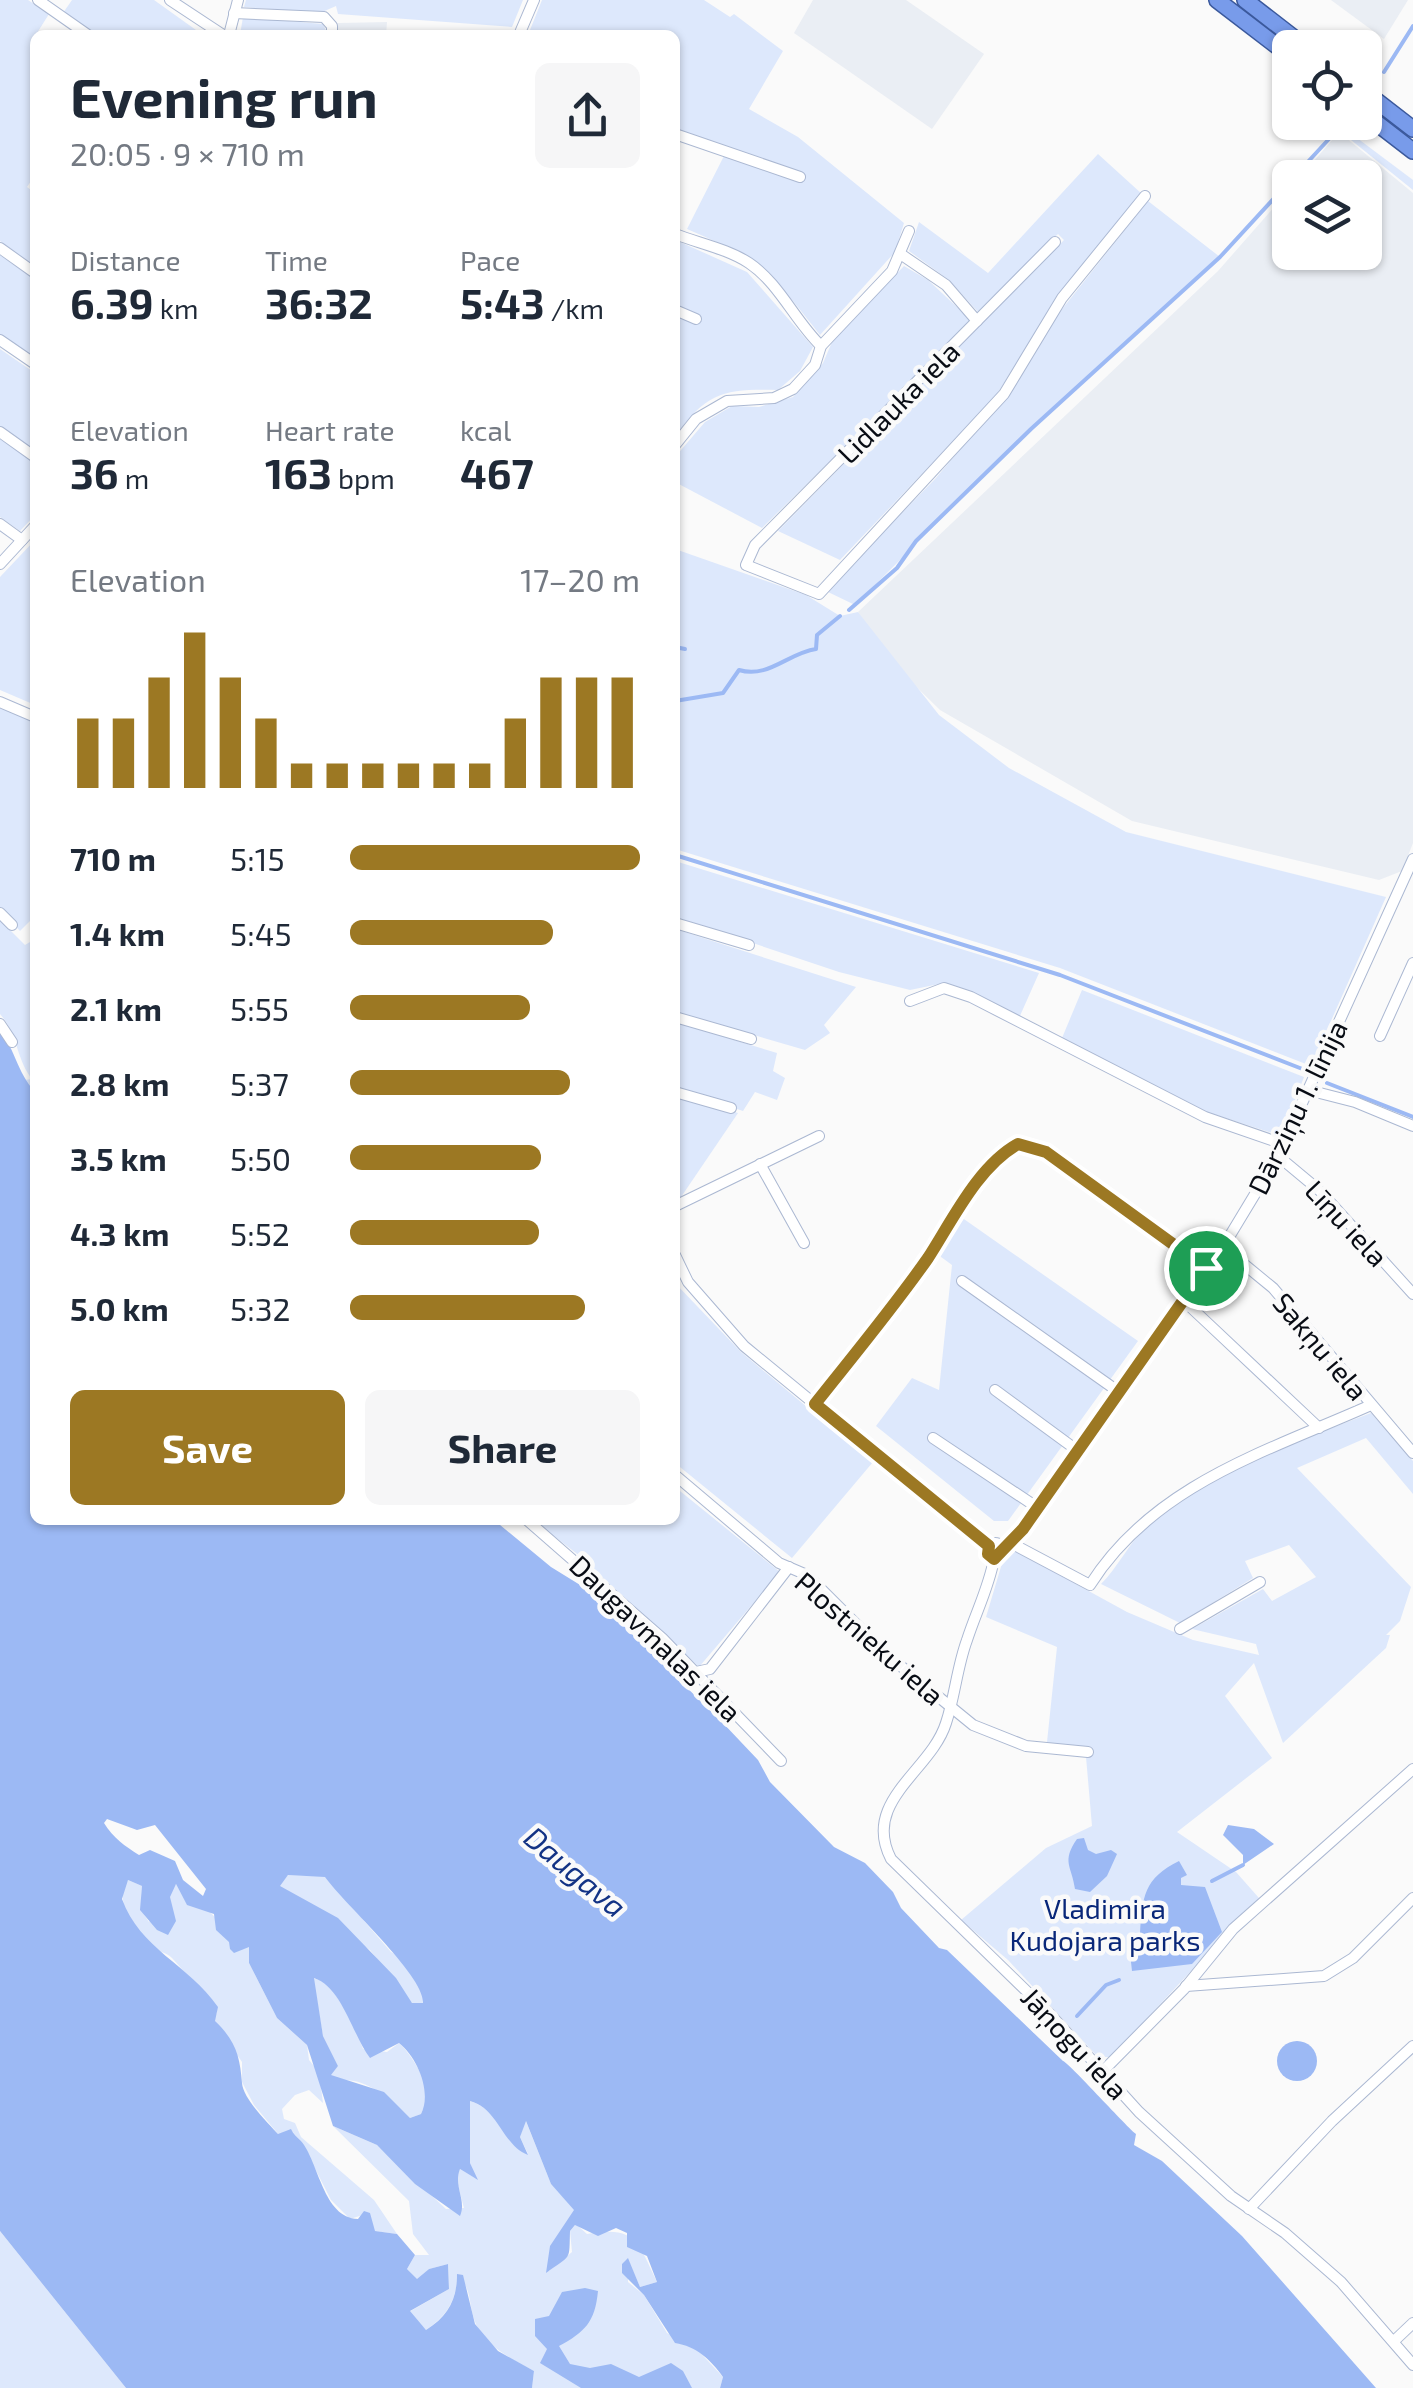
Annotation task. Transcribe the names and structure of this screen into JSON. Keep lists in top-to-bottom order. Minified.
{"streets":{"street":["Lidlauka iela","Dārziņu 1. līnija","Līņu iela","Sakņu iela","Daugavmalas iela","Plostnieku iela","Jāņogu iela"]},"crossings":[["Dārziņu 1. līnija","Līņu iela"],["Dārziņu 1. līnija","Sakņu iela"],["Dārziņu 1. līnija","Jāņogu iela"],["Plostnieku iela","Jāņogu iela"]],"water":["Daugava"],"parks":["Vladimira Kudojara parks"],"page":{"heading":["Evening run","20:05 · 9 × 710 m"],"stats":[["Distance","6.39 km"],["Time","36:32"],["Pace","5:43 /km"],["Elevation","36 m"],["Heart rate","163 bpm"],["kcal","467"]],"chart":["Elevation","17–20 m"],"list":[{"name":"710 m","note":"5:15"},{"name":"1.4 km","note":"5:45"},{"name":"2.1 km","note":"5:55"},{"name":"2.8 km","note":"5:37"},{"name":"3.5 km","note":"5:50"},{"name":"4.3 km","note":"5:52"},{"name":"5.0 km","note":"5:32"}],"buttons":["Save","Share"]}}
